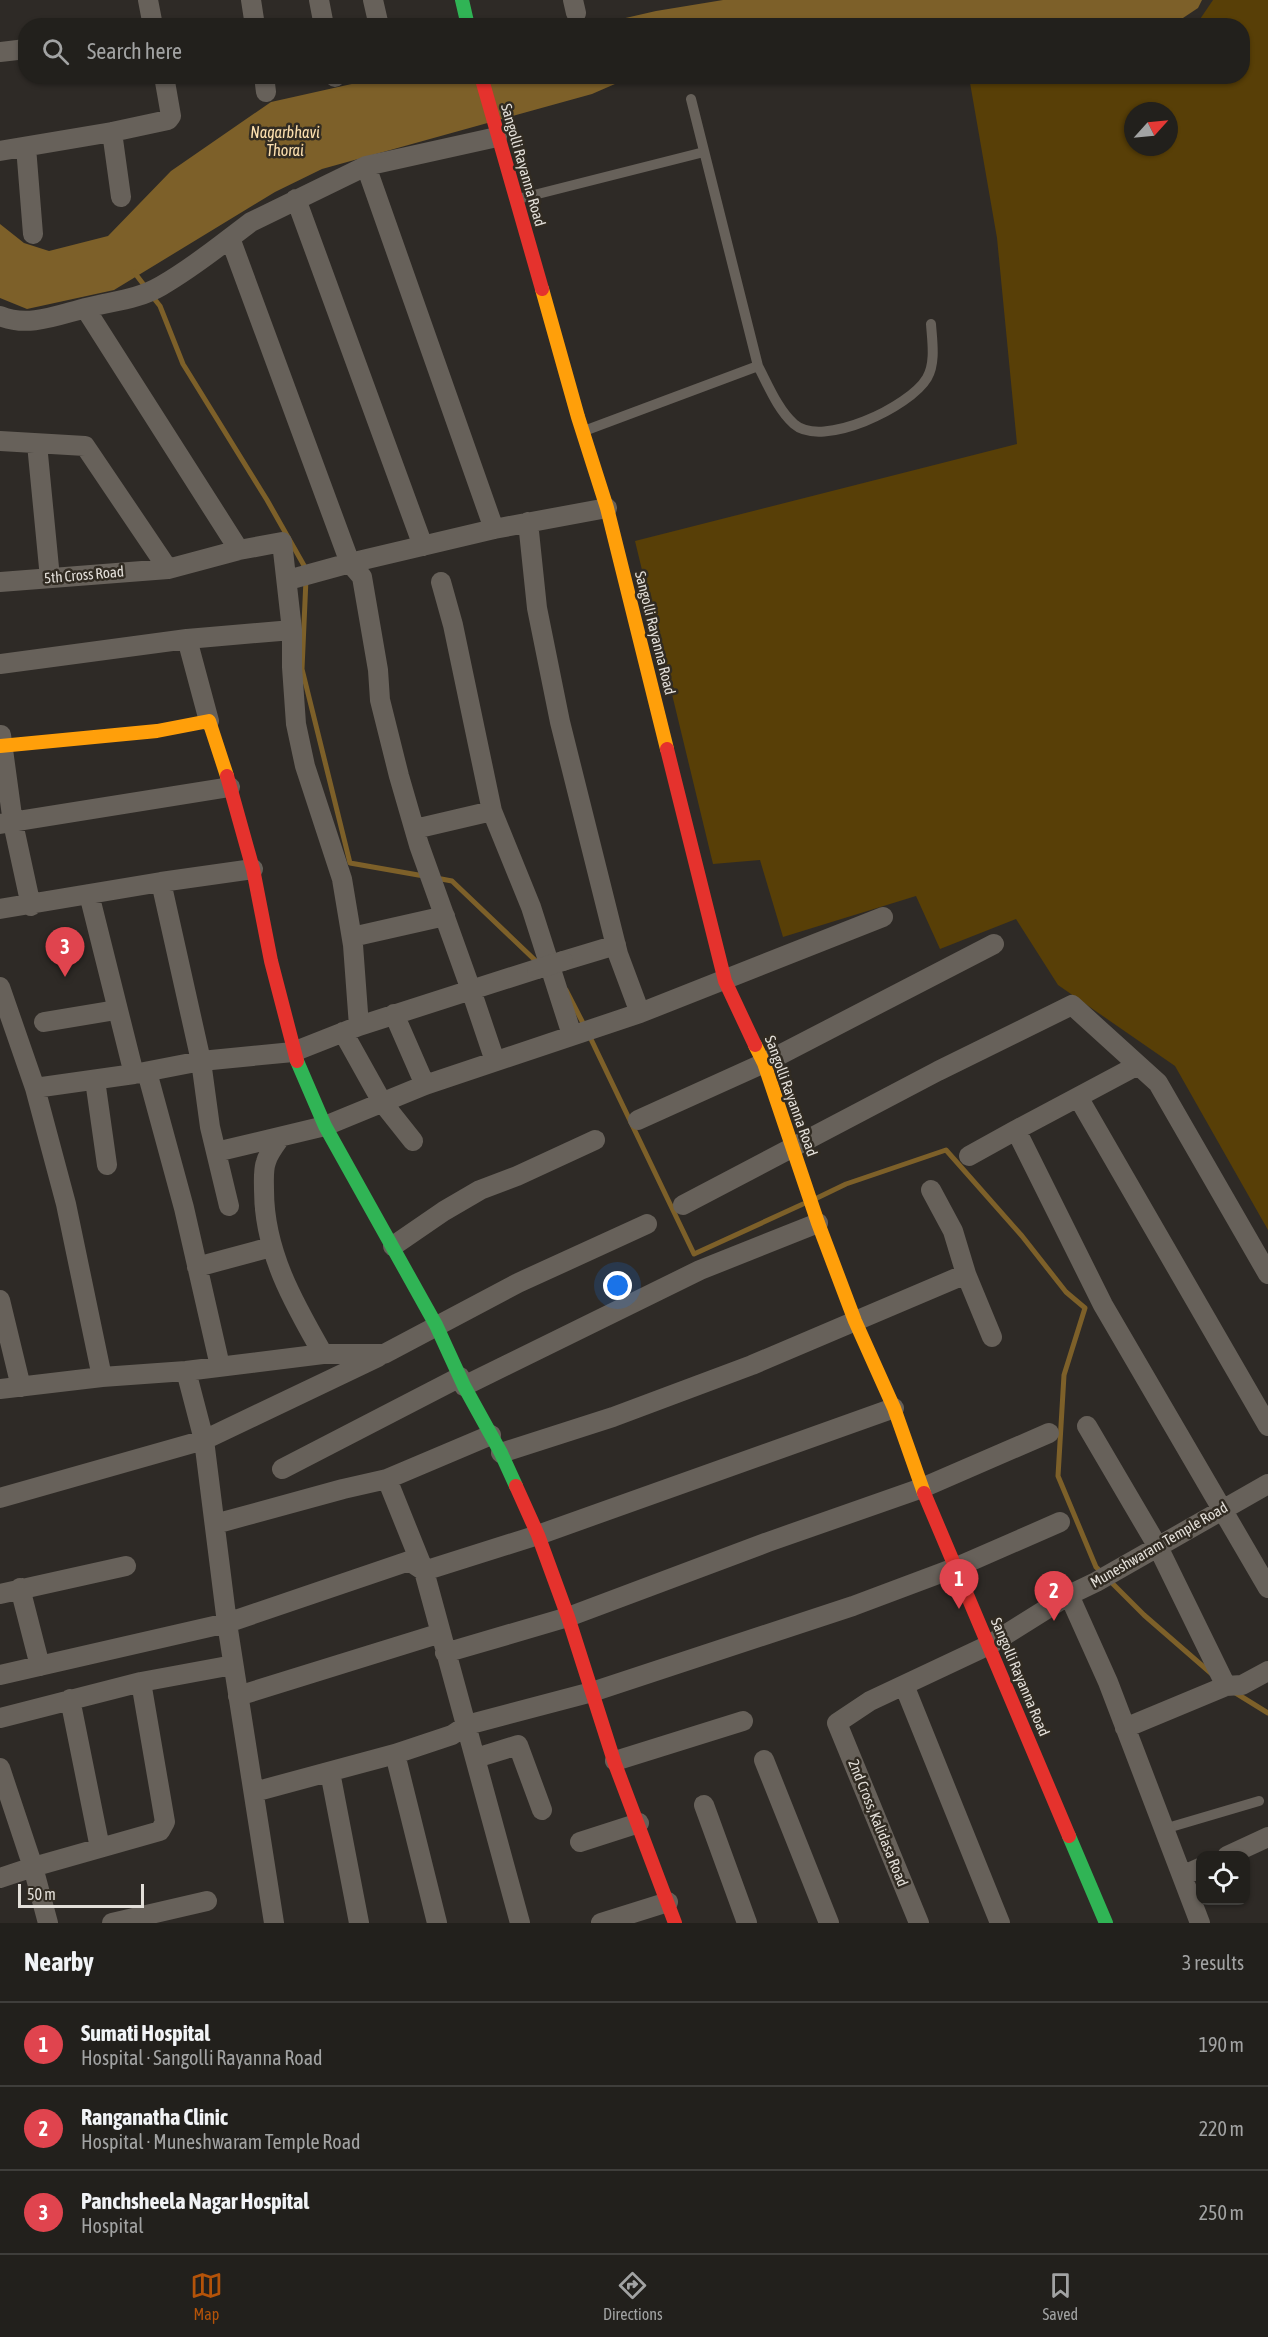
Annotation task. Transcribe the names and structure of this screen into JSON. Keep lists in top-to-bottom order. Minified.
{"streets":{"street":["Sangolli Rayanna Road","5th Cross Road","Muneshwaram Temple Road","2nd Cross, Kalidasa Road"]},"crossings":[["Sangolli Rayanna Road","Muneshwaram Temple Road"],["Muneshwaram Temple Road","2nd Cross, Kalidasa Road"]],"water":["Nagarbhavi Thorai"],"scale_bar":"50 m","north":"top right","page":{"search":"Search here","pins":["3","1","2"],"scale":"50 m","heading":["Nearby","3 results"],"list":[{"mark":"1","name":"Sumati Hospital","note":"Hospital · Sangolli Rayanna Road","value":"190 m"},{"mark":"2","name":"Ranganatha Clinic","note":"Hospital · Muneshwaram Temple Road","value":"220 m"},{"mark":"3","name":"Panchsheela Nagar Hospital","note":"Hospital","value":"250 m"}],"nav":["Map","Directions","Saved"]}}
